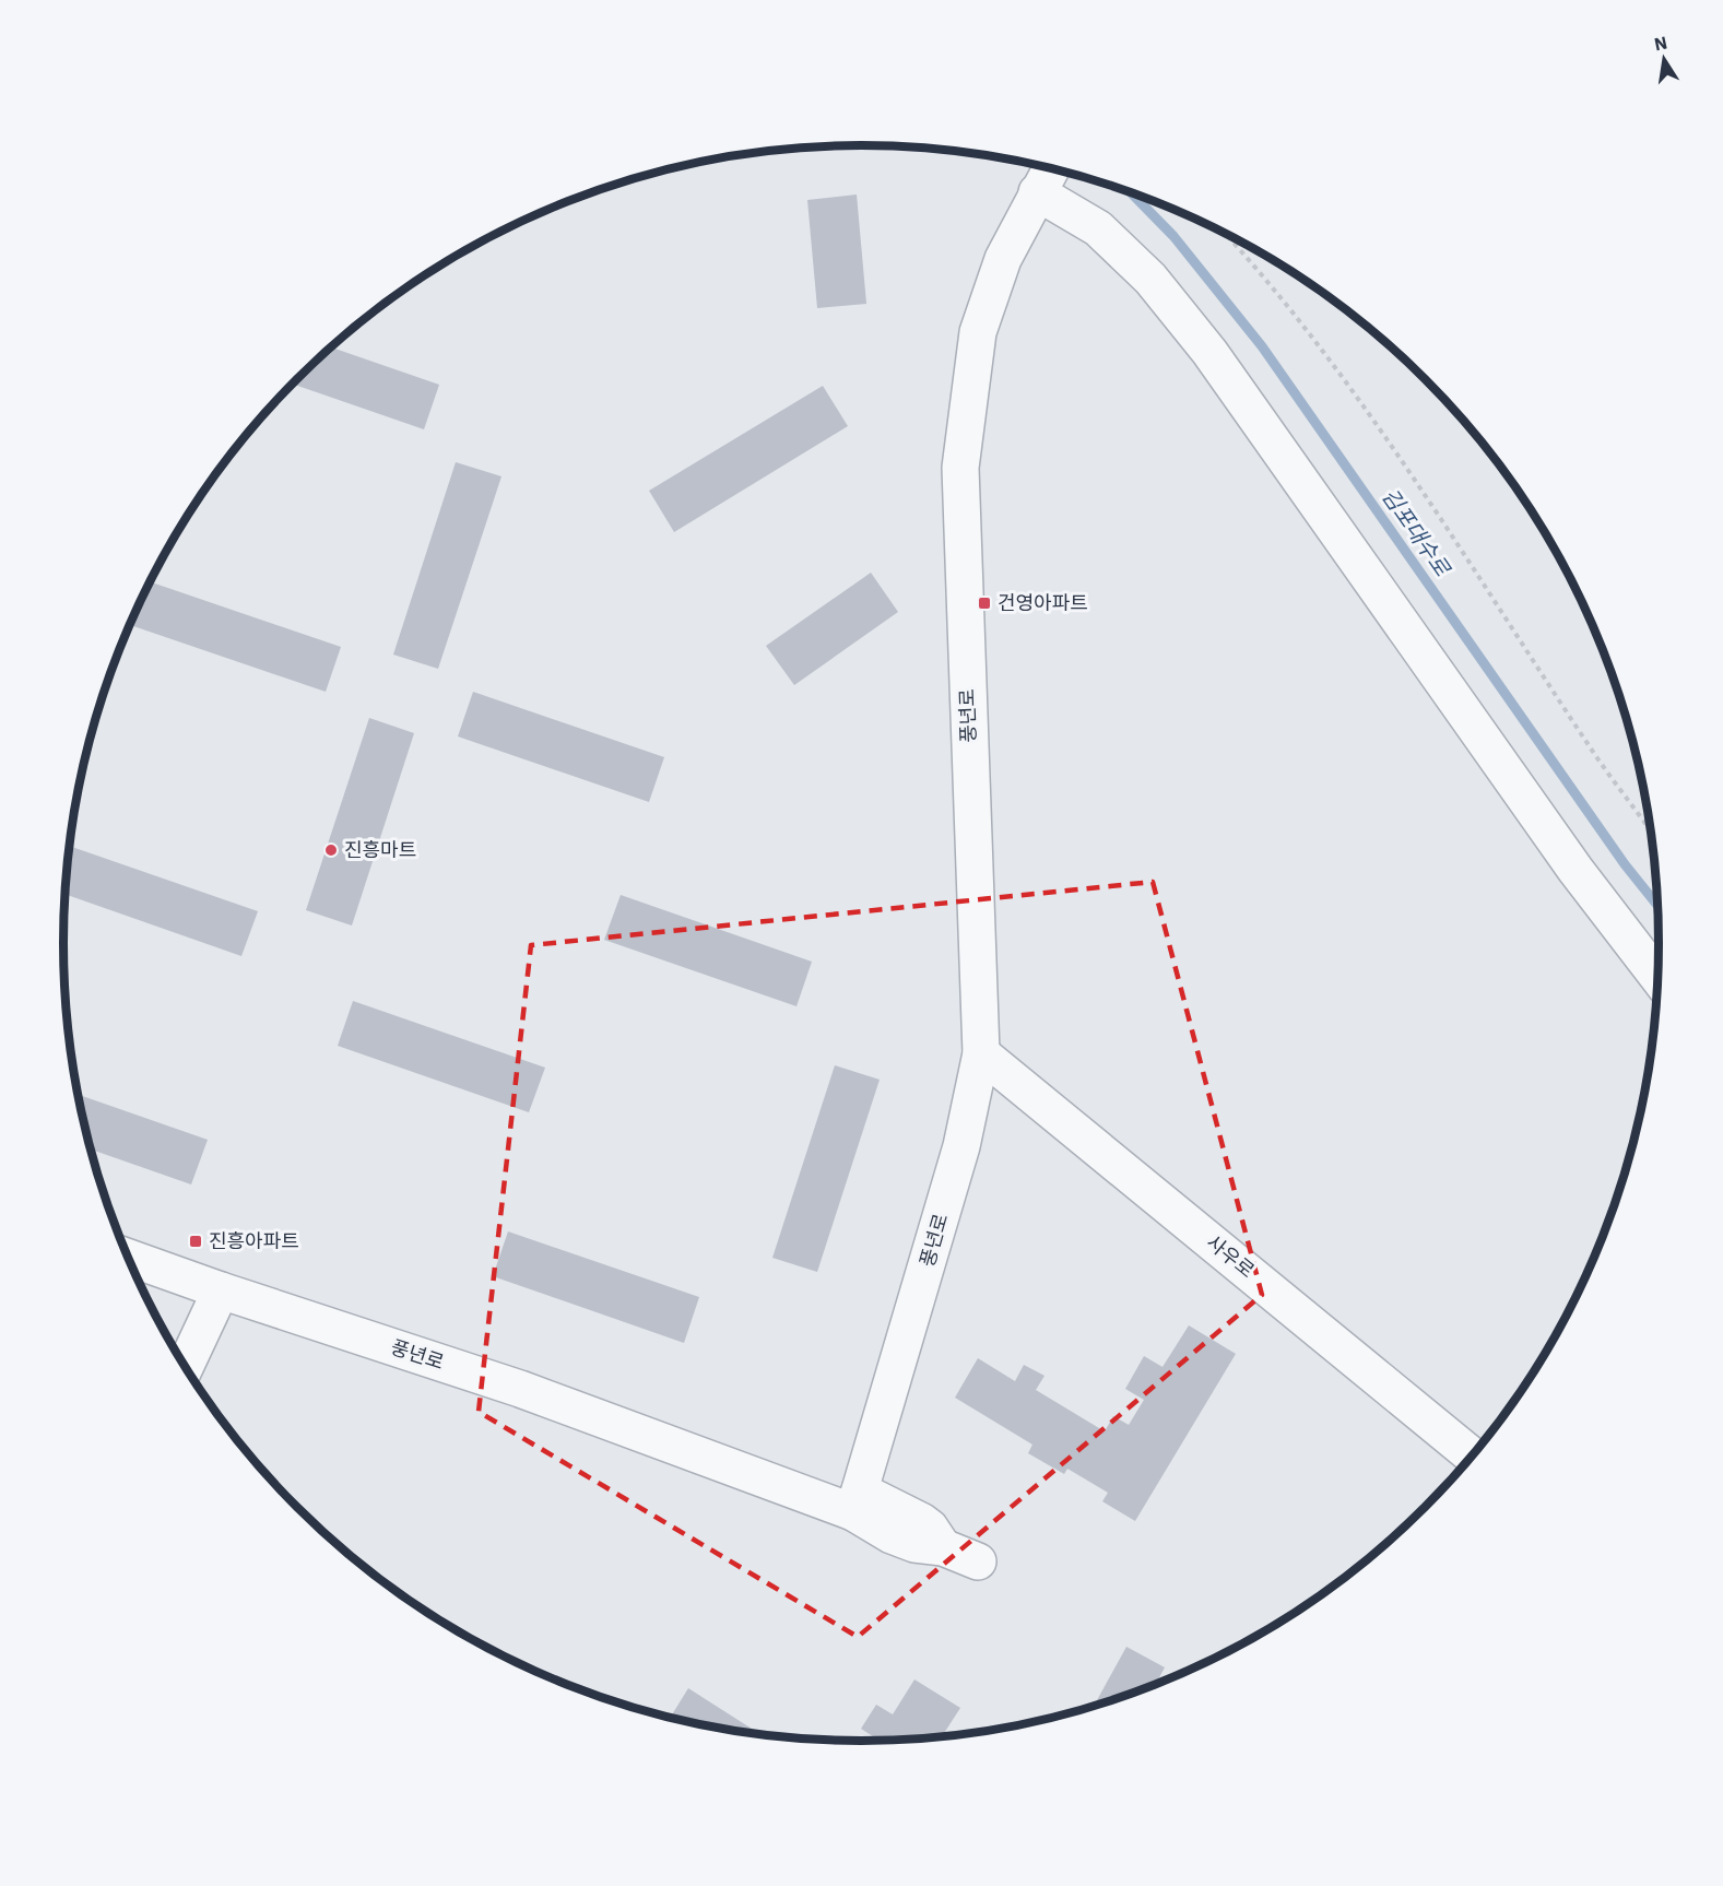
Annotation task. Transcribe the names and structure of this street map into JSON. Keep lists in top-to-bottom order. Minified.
{"streets":{"street":["풍년로","사우로"]},"crossings":[["풍년로","사우로"]],"water":["김포대수로"],"places":{"transit":["건영아파트","진흥아파트"],"other":["진흥마트"]},"north":"top"}
